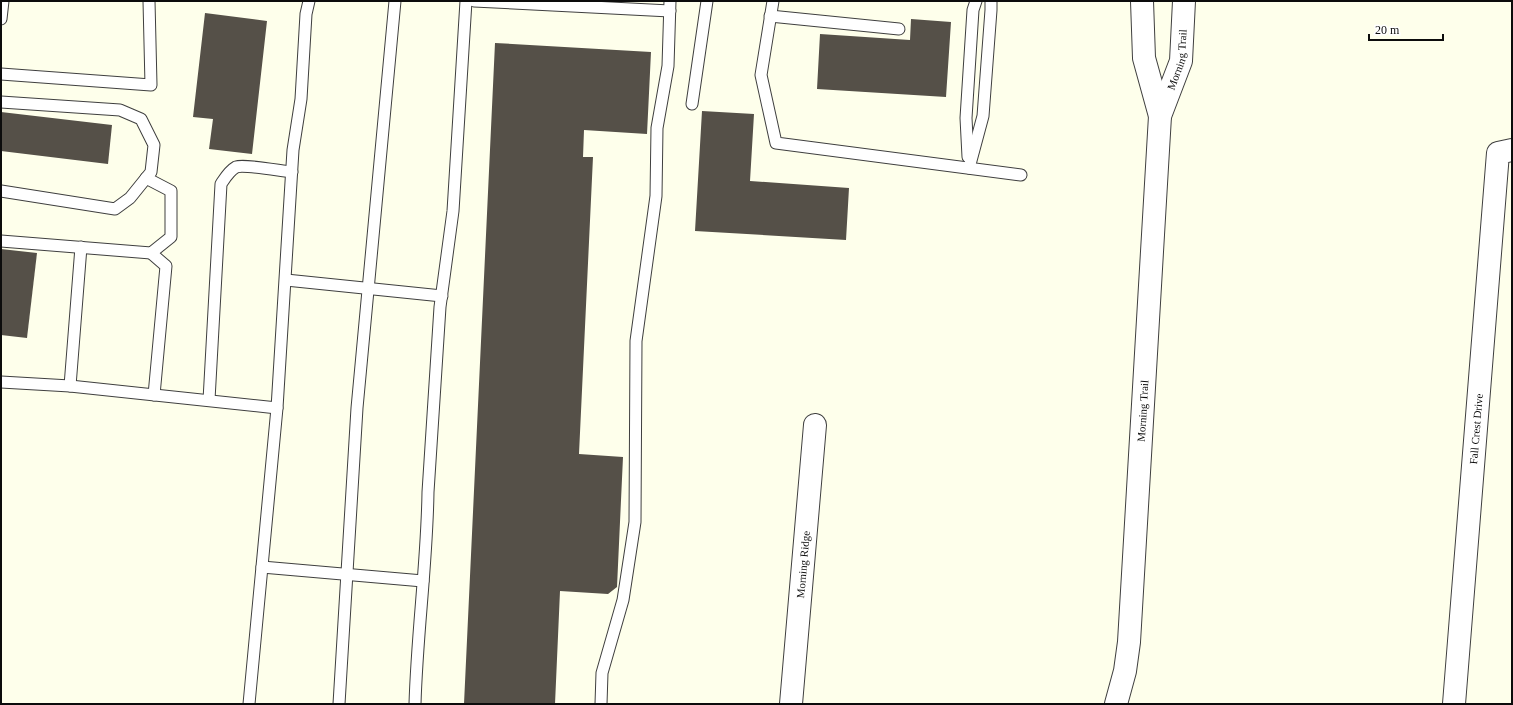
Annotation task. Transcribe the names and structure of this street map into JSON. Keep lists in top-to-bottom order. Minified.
{"streets":{"street":["Morning Trail","Fall Crest Drive","Morning Ridge"]},"scale_bar":"20 m"}
